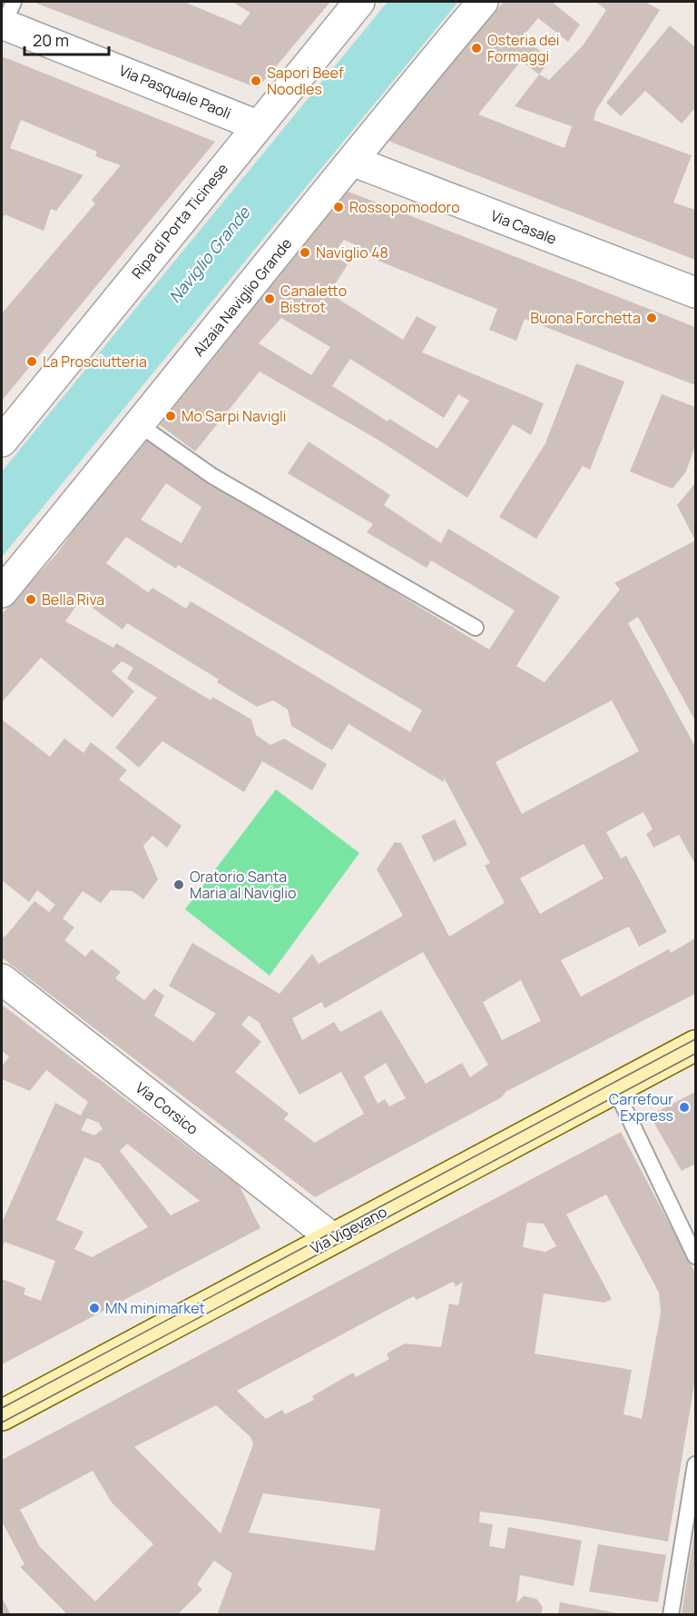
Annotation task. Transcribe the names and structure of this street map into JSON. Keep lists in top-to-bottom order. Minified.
{"streets":{"street":["Via Pasquale Paoli","Ripa di Porta Ticinese","Via Casale","Alzaia Naviglio Grande","Via Corsico","Via Vigevano"]},"crossings":[["Via Pasquale Paoli","Ripa di Porta Ticinese"],["Via Casale","Alzaia Naviglio Grande"],["Via Corsico","Via Vigevano"]],"water":["Naviglio Grande"],"places":["Osteria dei Formaggi","Sapori Beef Noodles","Rossopomodoro","Naviglio 48","Canaletto Bistrot","Buona Forchetta","La Prosciutteria","Mo Sarpi Navigli","Bella Riva","Oratorio Santa Maria al Naviglio","Carrefour Express","MN minimarket"],"scale_bar":"20 m"}
